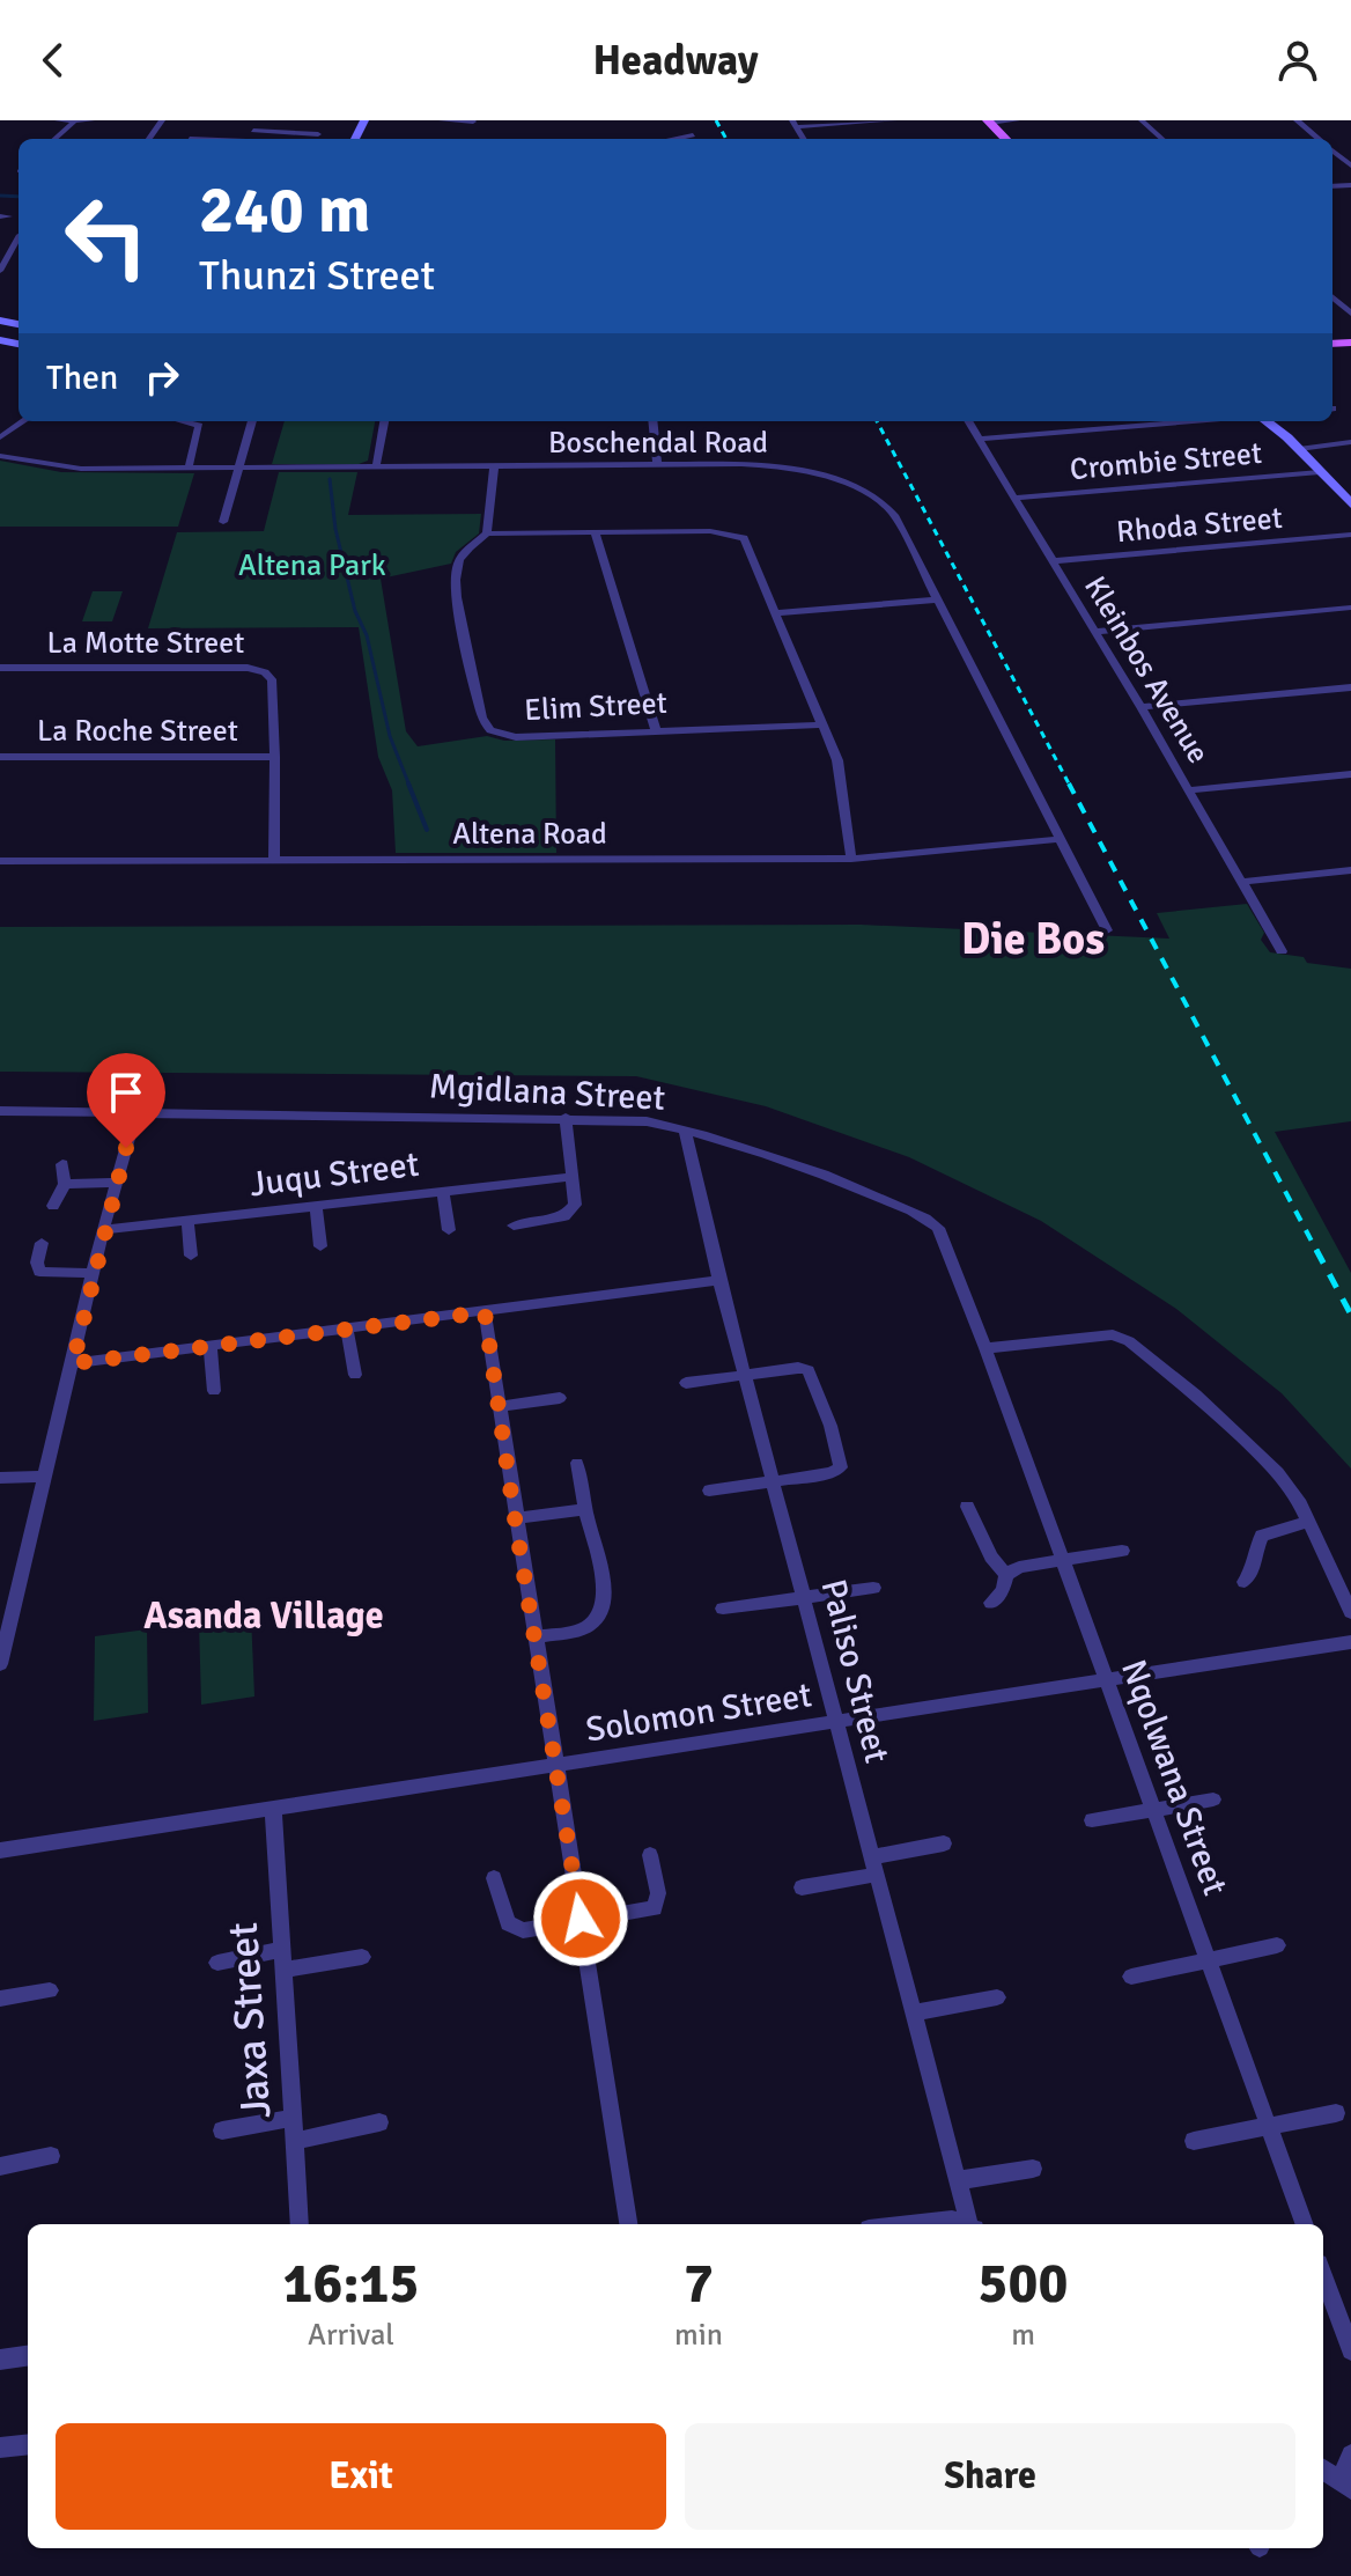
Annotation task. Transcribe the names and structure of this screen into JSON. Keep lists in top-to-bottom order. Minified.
{"streets":{"street":["Boschendal Road","Crombie Street","Rhoda Street","La Motte Street","Kleinbos Avenue","Elim Street","La Roche Street","Altena Road","Mgidlana Street","Juqu Street","Paliso Street","Solomon Street","Nqolwana Street","Jaxa Street"]},"crossings":[["Boschendal Road","Altena Road"],["Crombie Street","Kleinbos Avenue"],["Rhoda Street","Kleinbos Avenue"],["La Motte Street","La Roche Street"],["La Motte Street","Altena Road"],["Mgidlana Street","Paliso Street"],["Mgidlana Street","Nqolwana Street"],["Paliso Street","Solomon Street"],["Solomon Street","Nqolwana Street"],["Solomon Street","Jaxa Street"]],"districts":["Die Bos","Asanda Village"],"parks":["Altena Park"],"page":{"header":"Headway","turn":["240 m","Thunzi Street"],"then":"Then","eta":["16:15","Arrival","7","min","500","m"],"buttons":["Exit","Share"]}}
